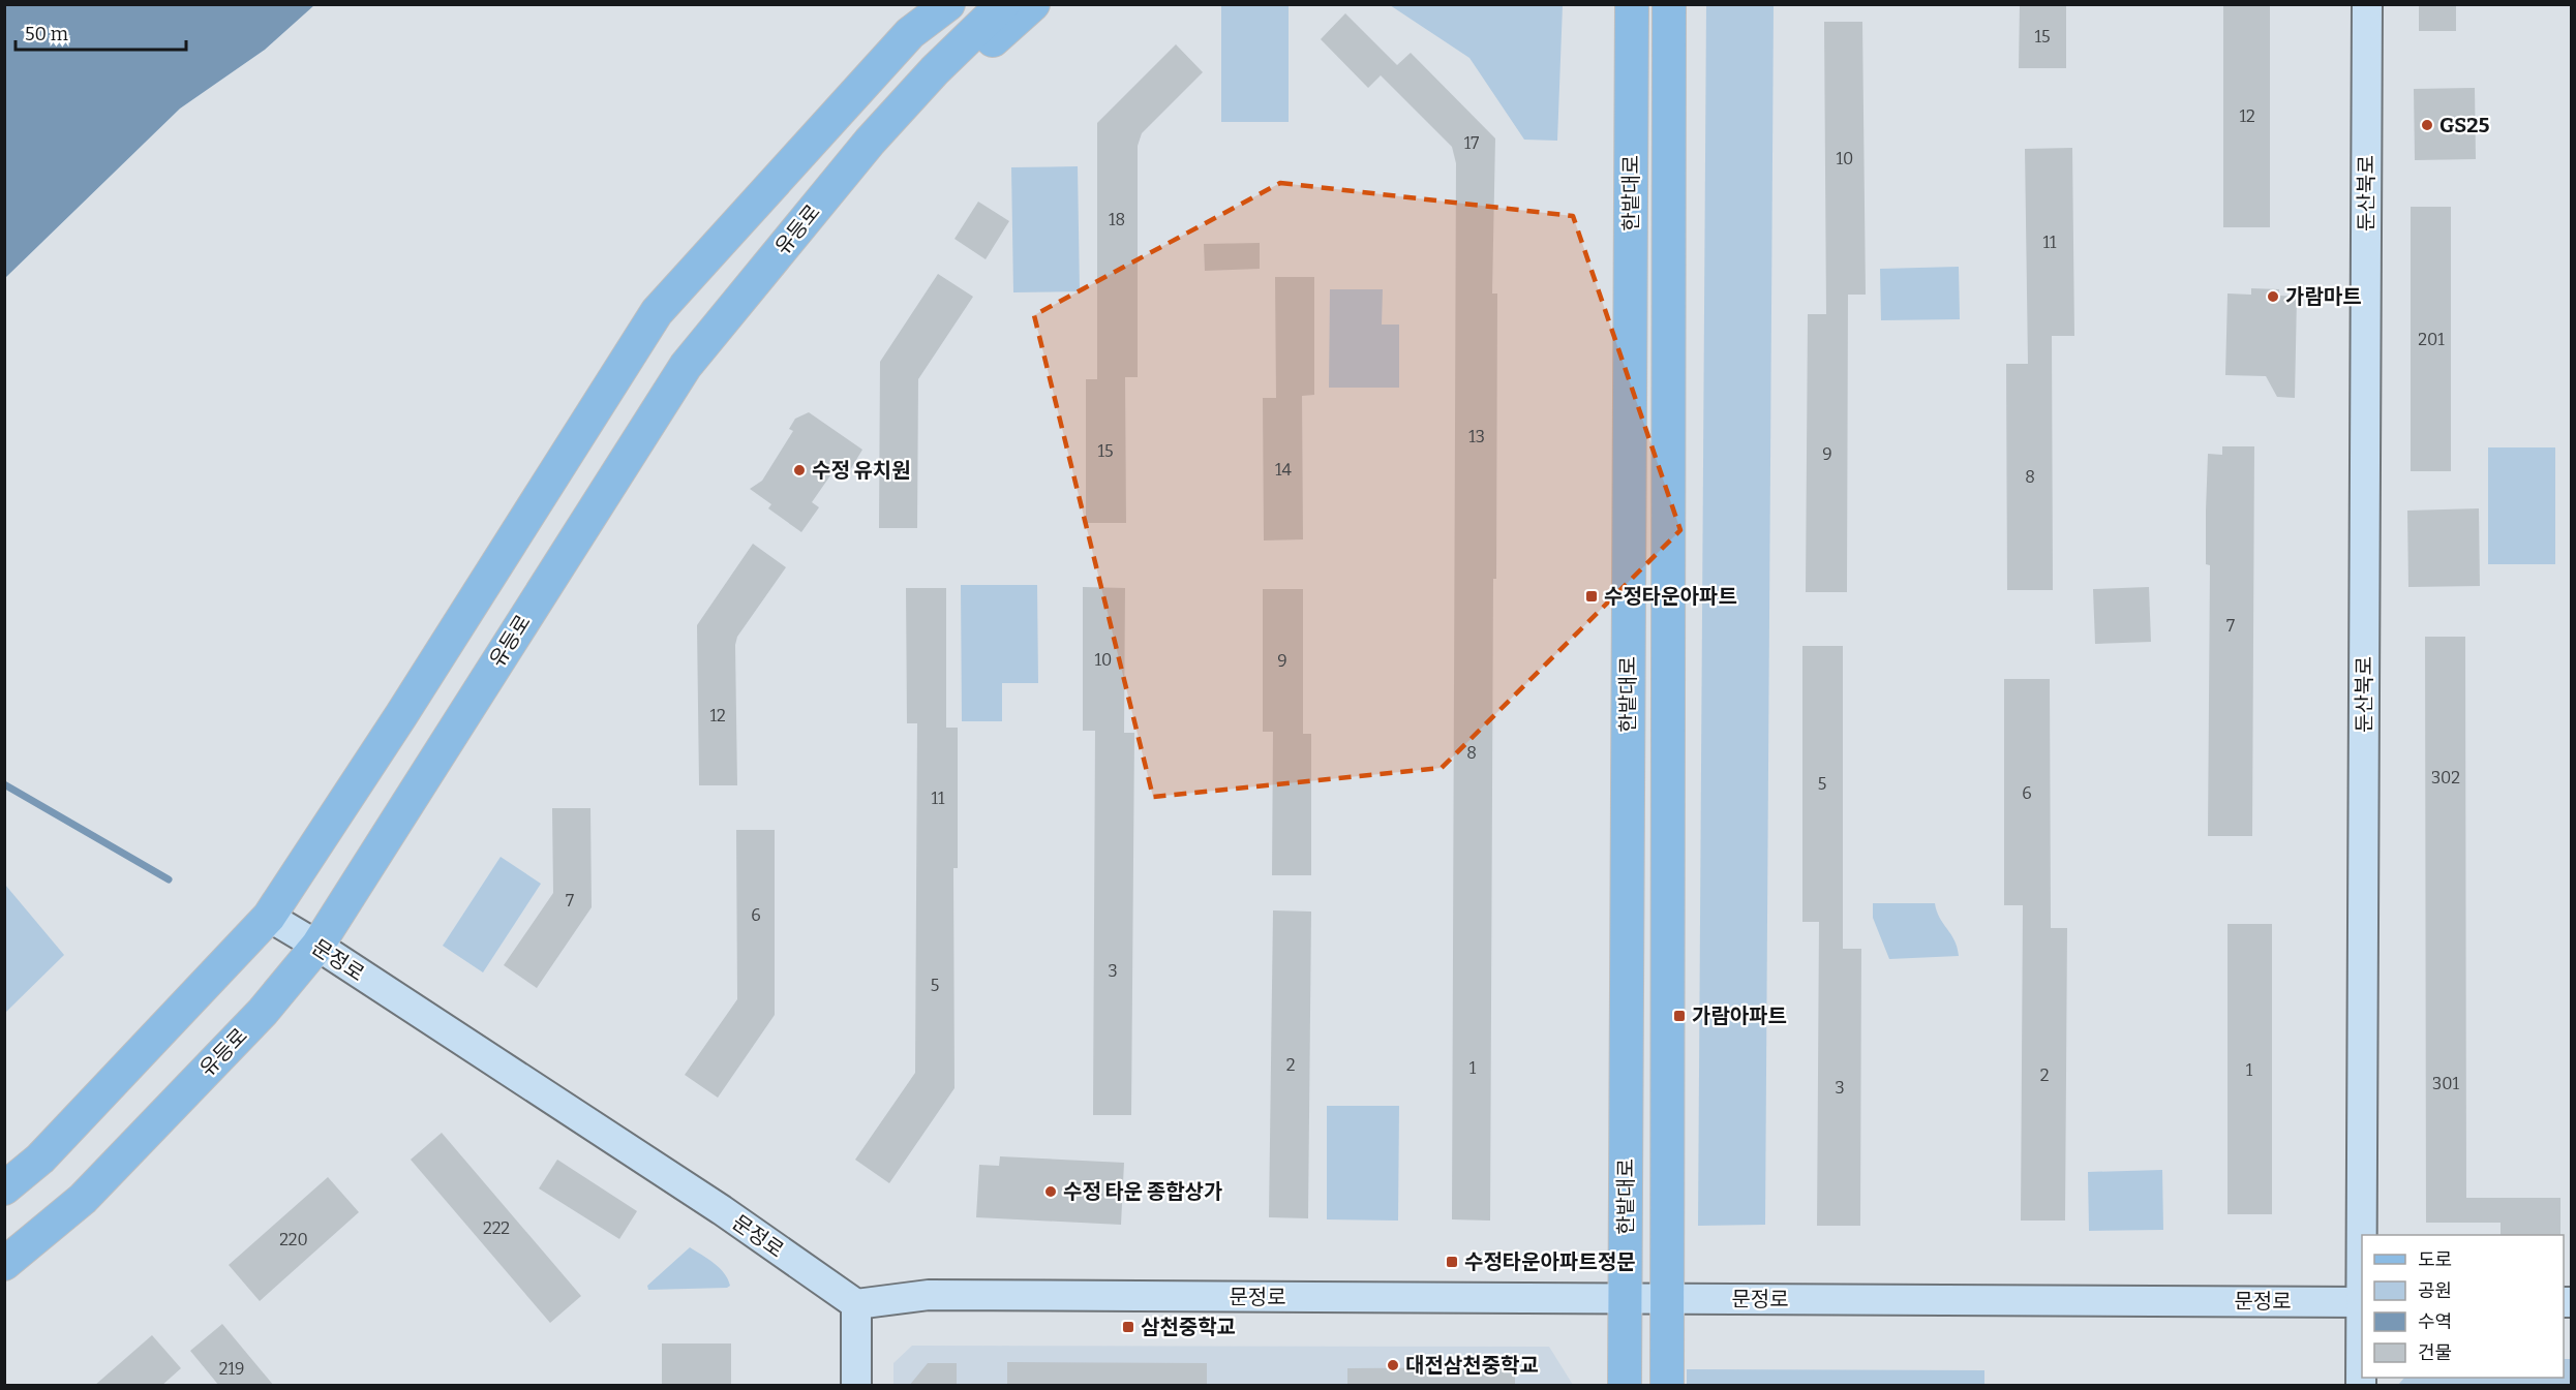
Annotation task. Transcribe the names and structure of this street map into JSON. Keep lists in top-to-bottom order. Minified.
{"streets":{"main road":["한밭대로","둔산북로","유등로","문정로"]},"crossings":[["한밭대로","문정로"],["유등로","문정로"]],"places":{"other":["GS25","가람마트","수정 유치원","수정 타운 종합상가","대전삼천중학교"],"transit":["수정타운아파트","가람아파트","수정타운아파트정문","삼천중학교"]},"house_numbers":["15","12","17","10","18","11","201","13","15","9","14","8","7","10","9","12","8","302","5","6","11","7","6","3","5","2","1","1","2","301","3","222","220","219"],"legend":["도로","공원","수역","건물"],"scale_bar":"50 m"}
